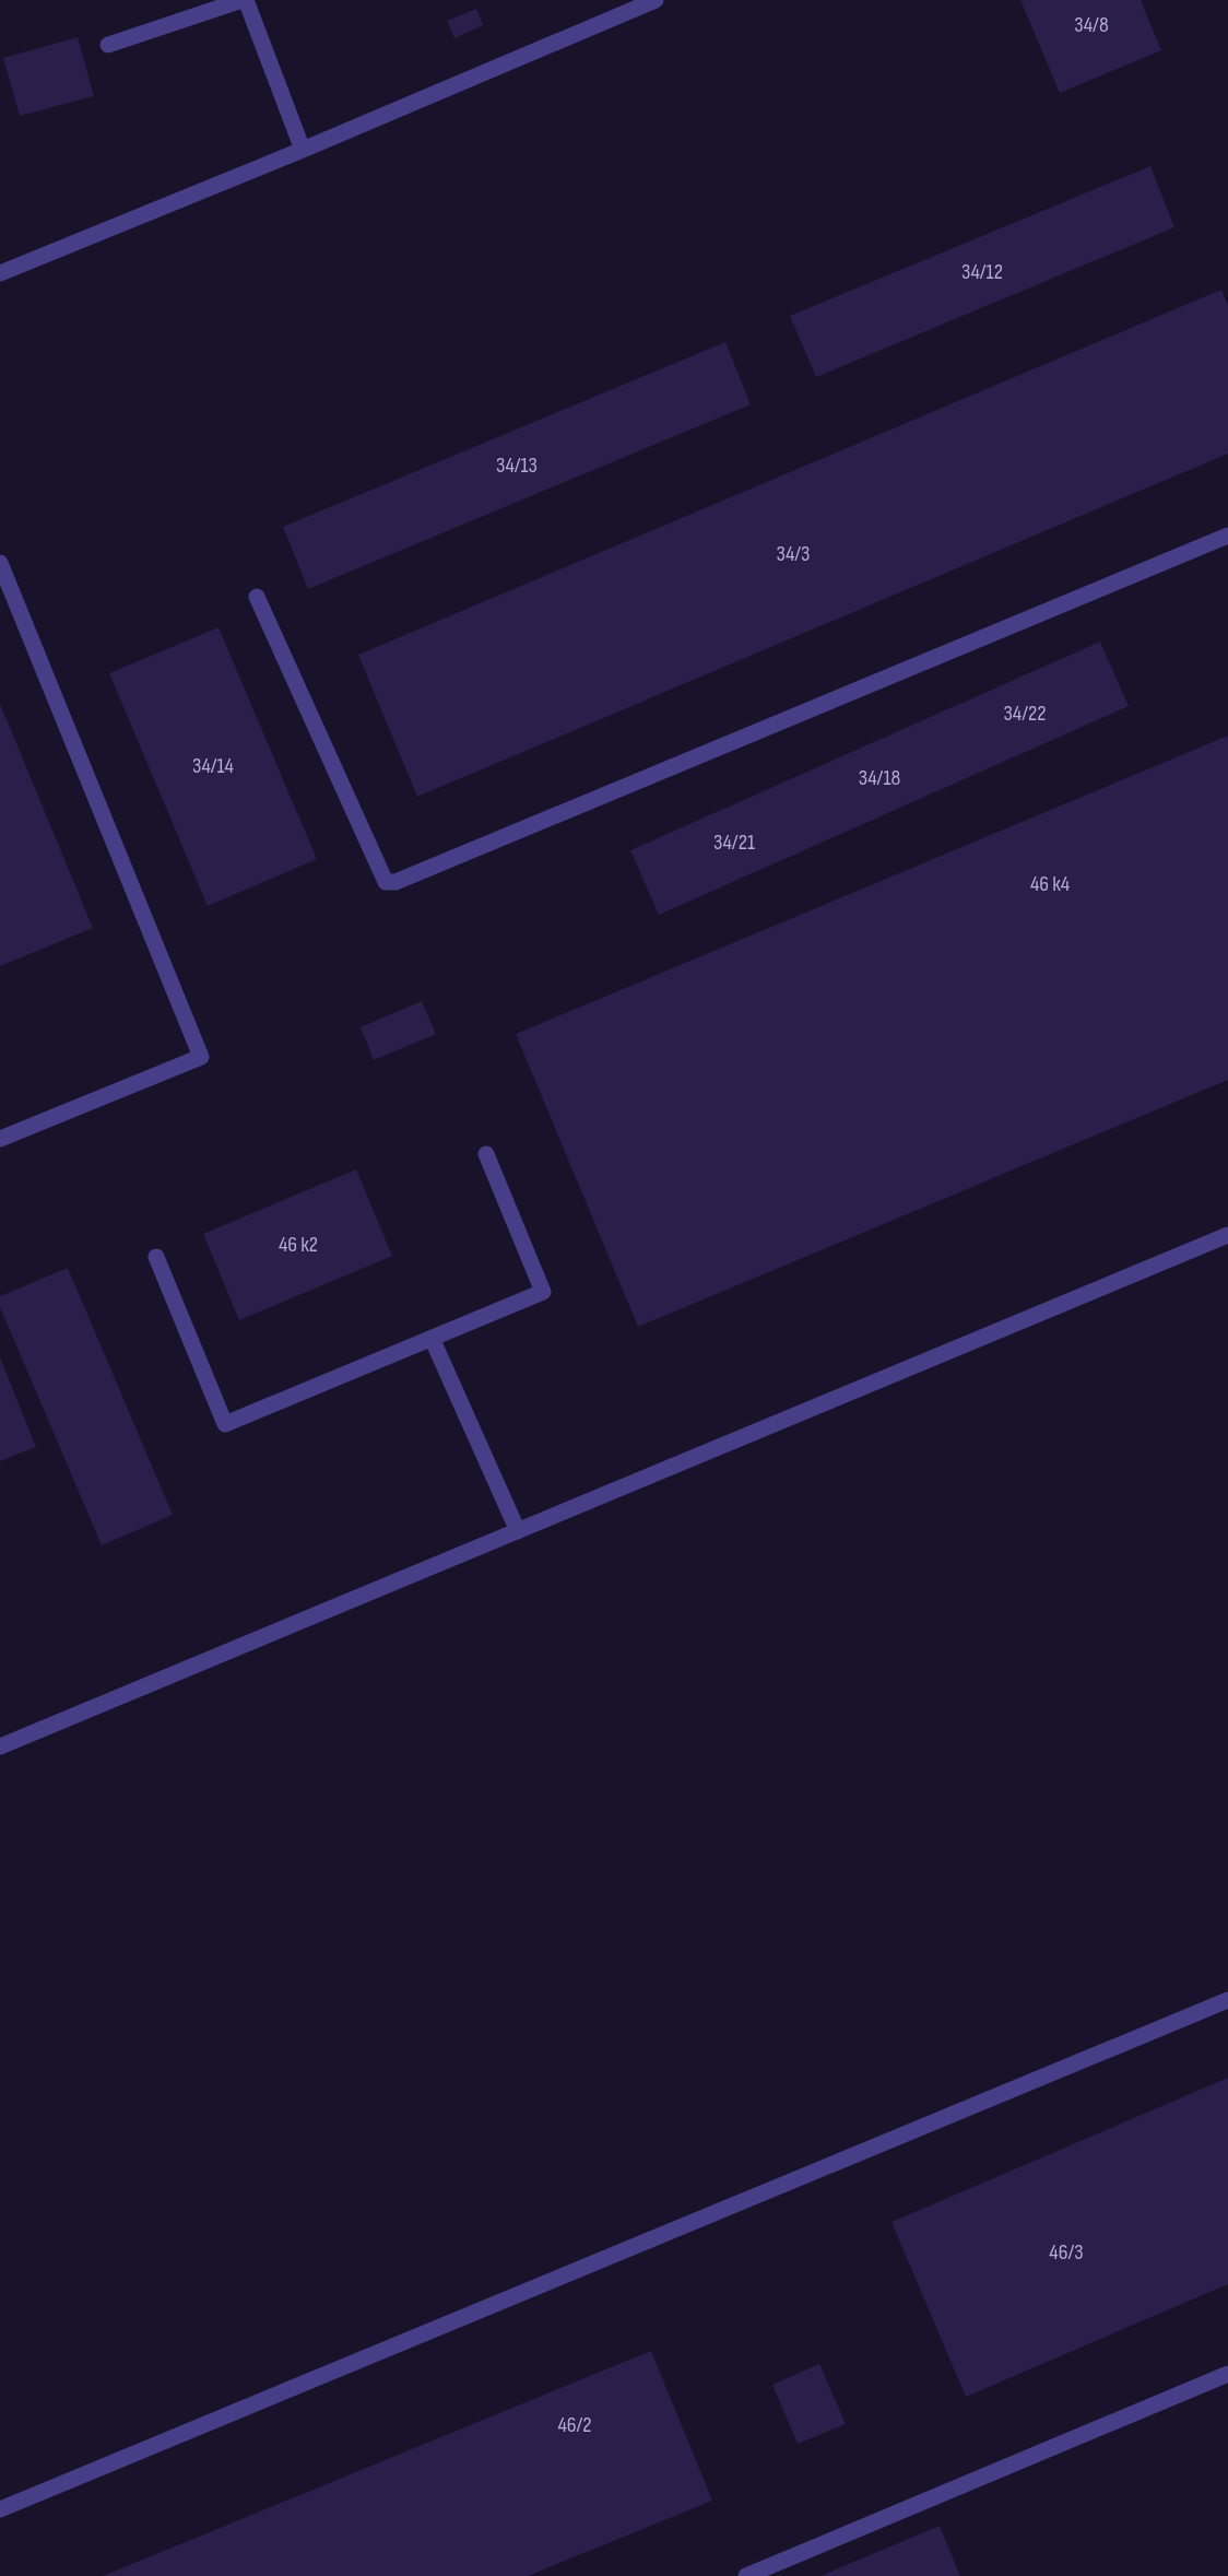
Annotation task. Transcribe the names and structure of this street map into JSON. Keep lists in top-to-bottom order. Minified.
{"house_numbers":["34/8","34/12","34/13","34/3","34/22","34/14","34/18","34/21","46 к4","46 к2","46/3","46/2"]}
